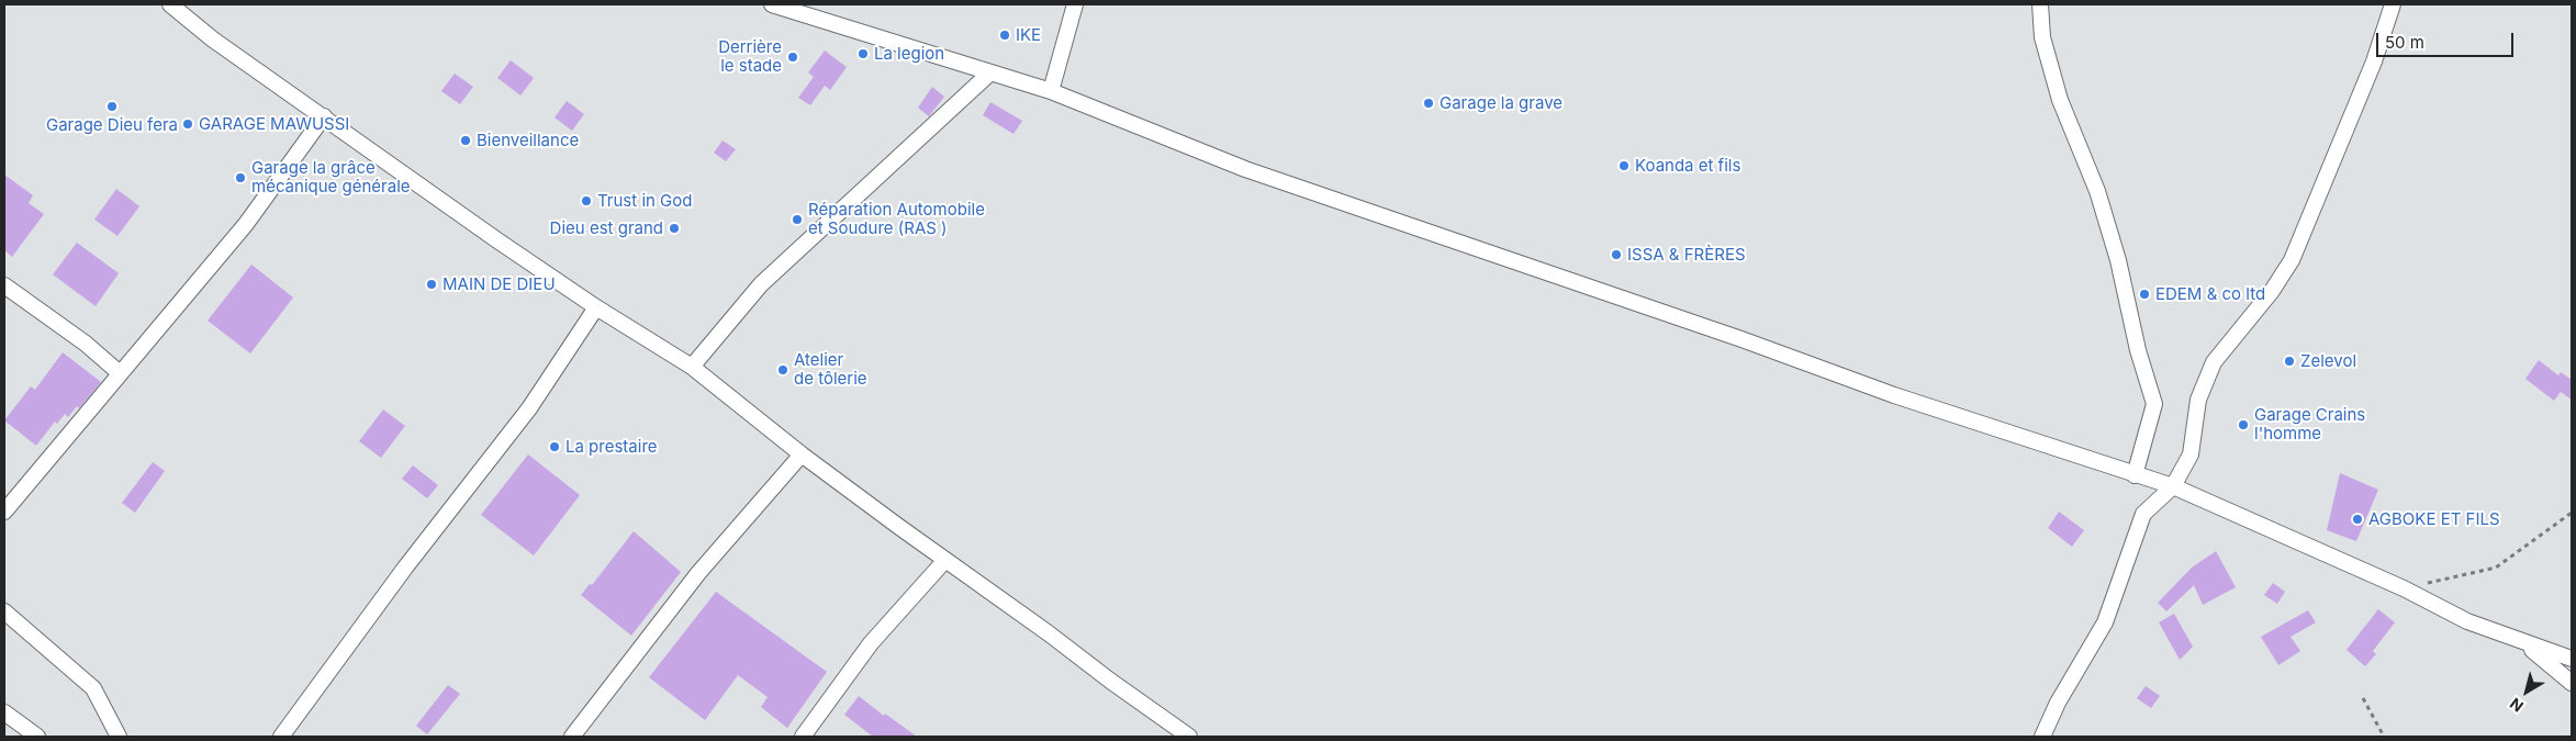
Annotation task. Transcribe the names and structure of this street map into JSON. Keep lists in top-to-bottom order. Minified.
{"places":["IKE","La legion","Derrière le stade","Garage la grave","Garage Dieu fera","GARAGE MAWUSSI","Bienveillance","Koanda et fils","Garage la grâce mécanique générale","Trust in God","Réparation Automobile et Soudure (RAS )","Dieu est grand","ISSA & FRÈRES","MAIN DE DIEU","EDEM & co ltd","Zelevol","Atelier de tôlerie","Garage Crains l'homme","La prestaire","AGBOKE ET FILS"],"scale_bar":"50 m","north":"bottom left"}
